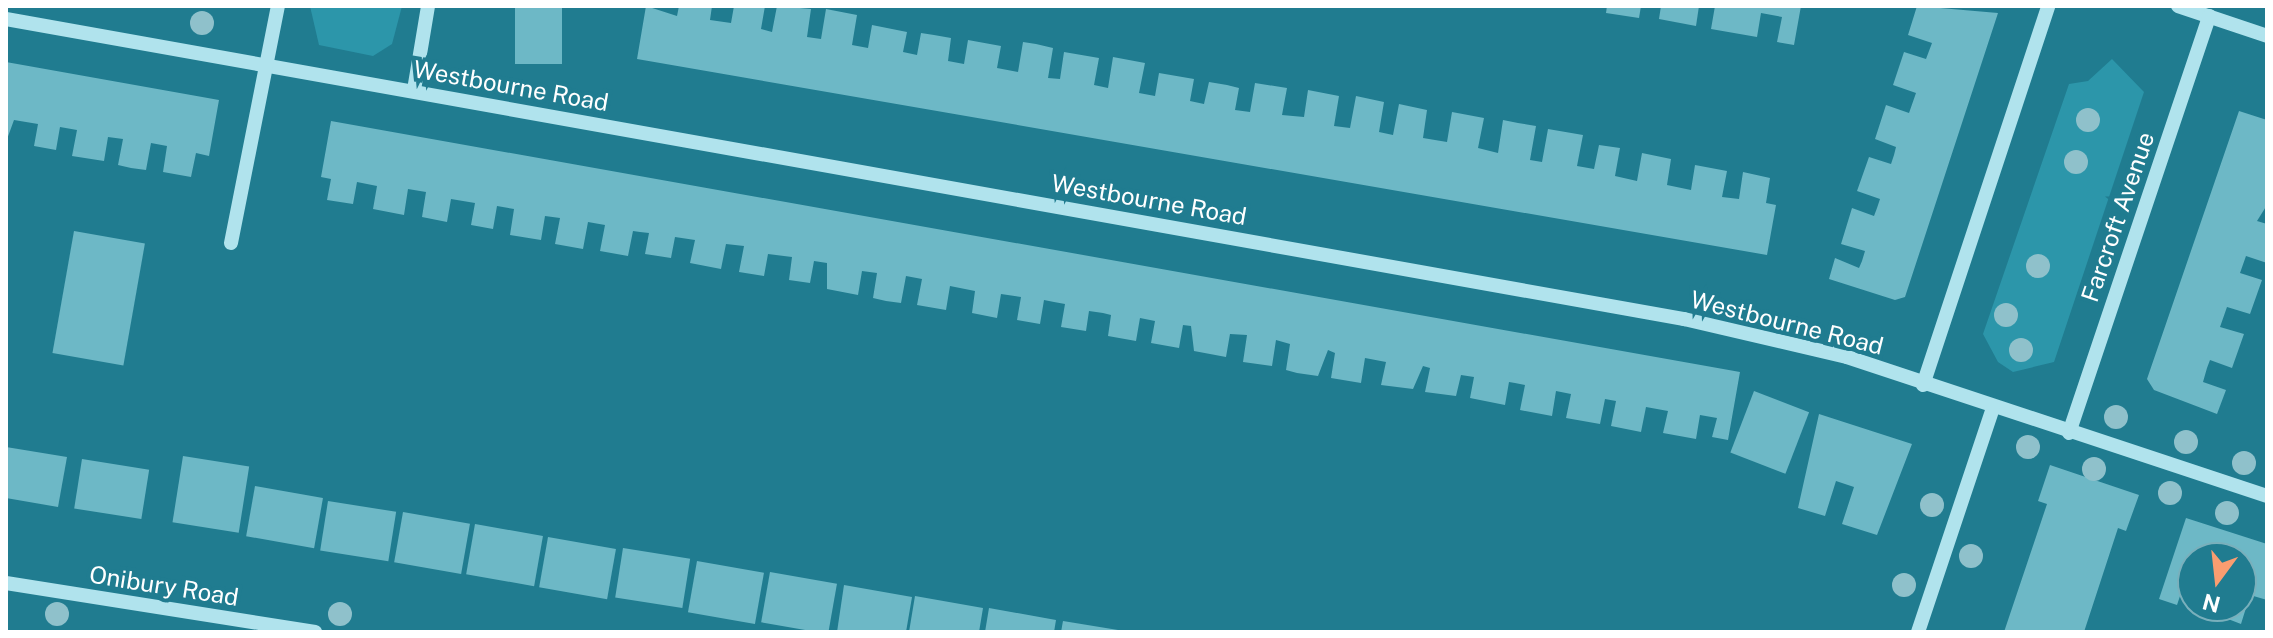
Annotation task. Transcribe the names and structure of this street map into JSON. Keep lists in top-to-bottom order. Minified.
{"streets":{"street":["Westbourne Road","Farcroft Avenue","Onibury Road"]},"crossings":[["Westbourne Road","Farcroft Avenue"]],"north":"bottom"}
